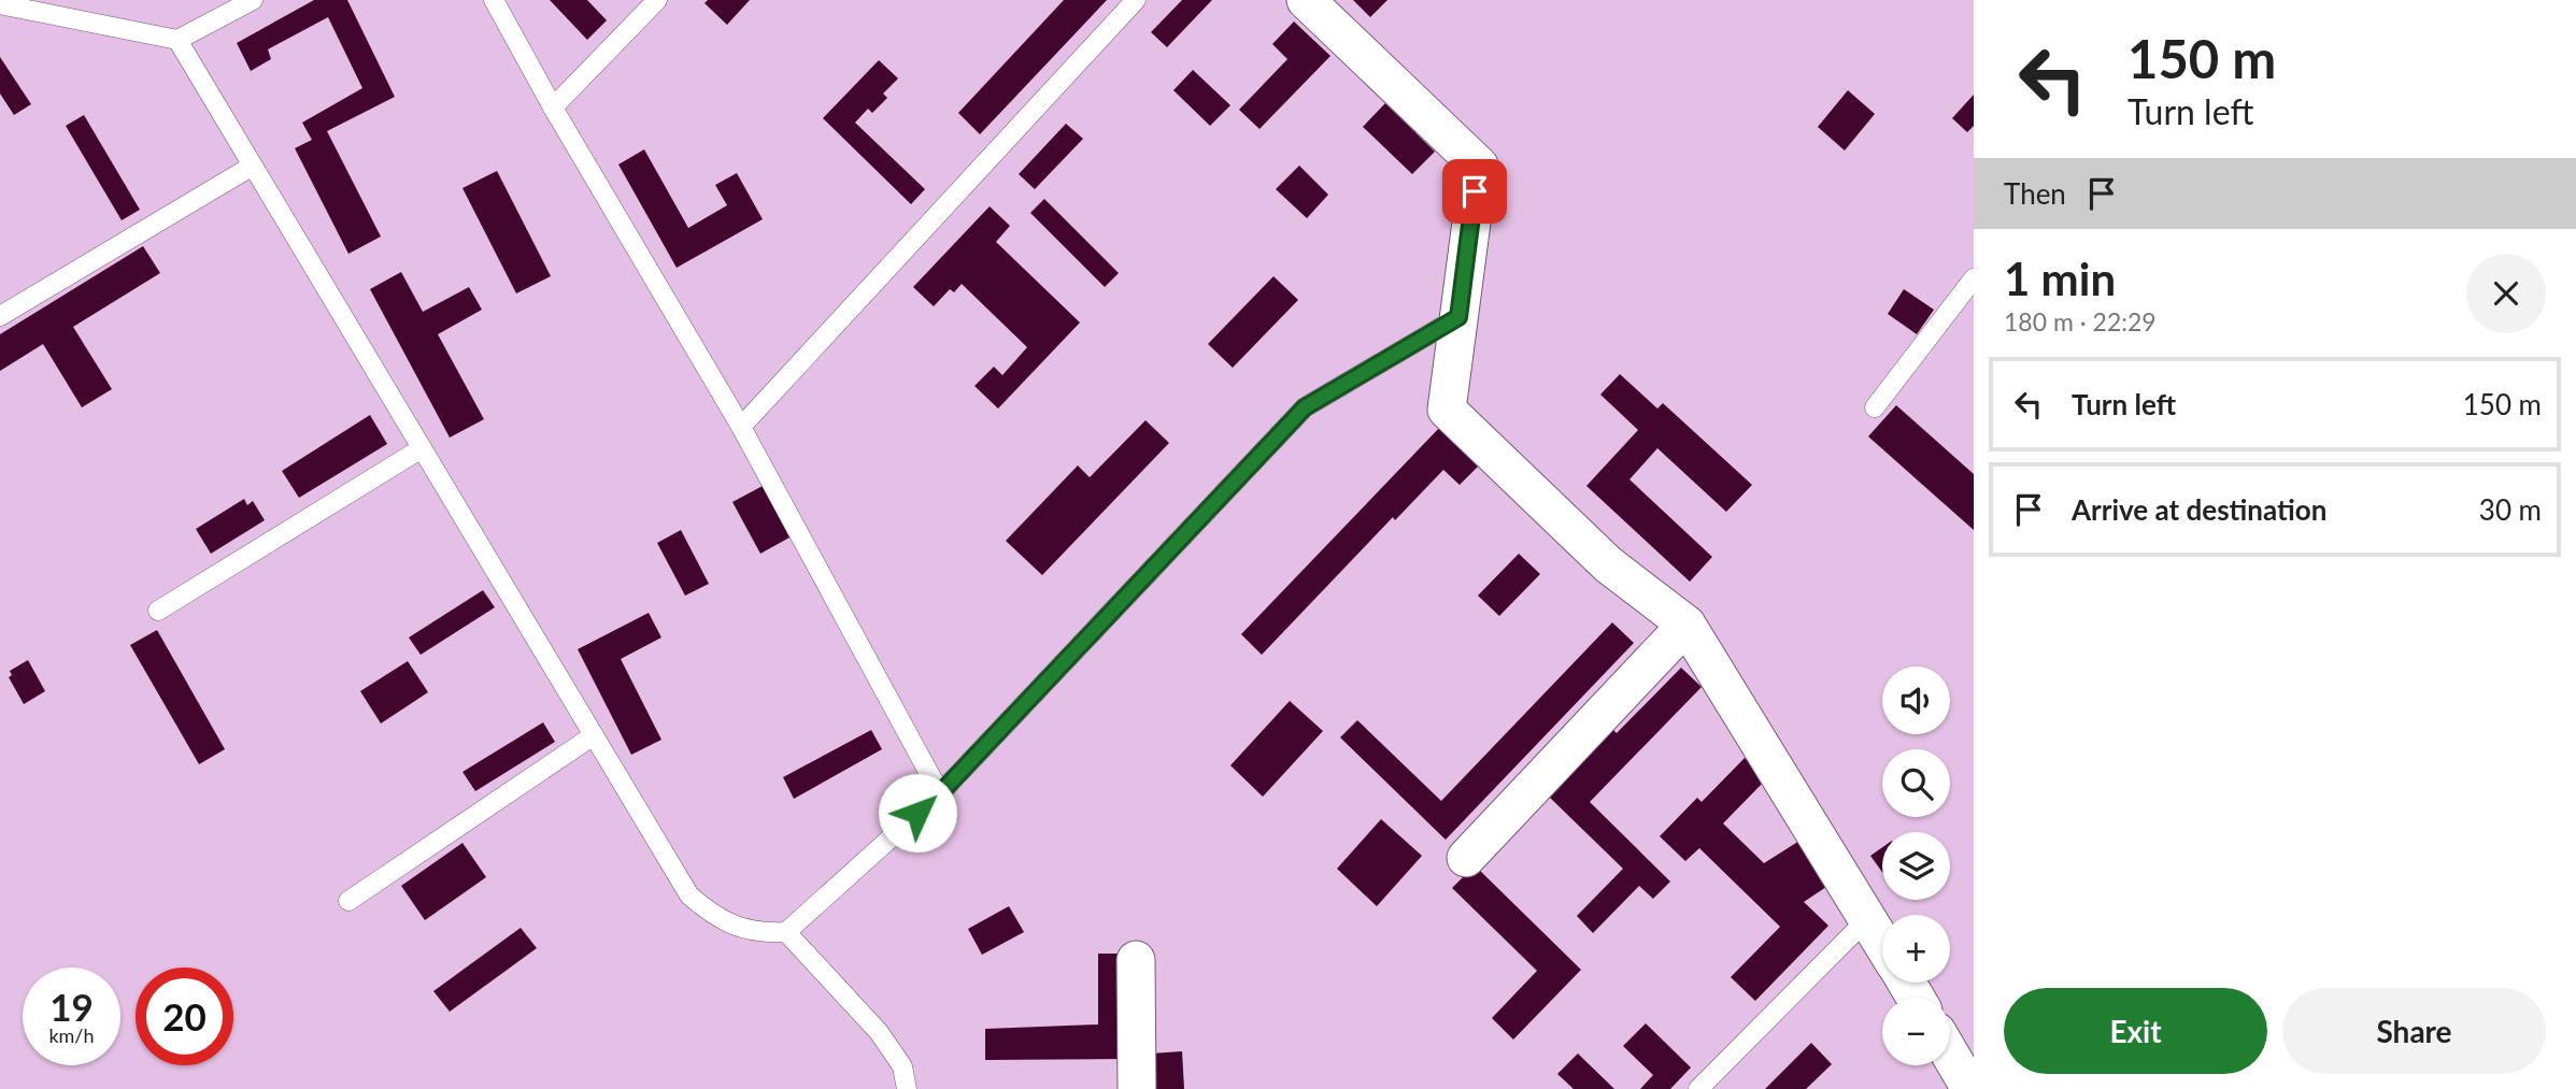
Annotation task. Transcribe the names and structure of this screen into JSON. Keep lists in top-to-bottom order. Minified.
{"page":{"turn":["150 m","Turn left"],"then":"Then","heading":["1 min","180 m · 22:29"],"list":[{"name":"Turn left","value":"150 m"},{"name":"Arrive at destination","value":"30 m"}],"map_buttons":["+","−"],"speed":"19 km/h","limit":"20","buttons":["Exit","Share"]}}
